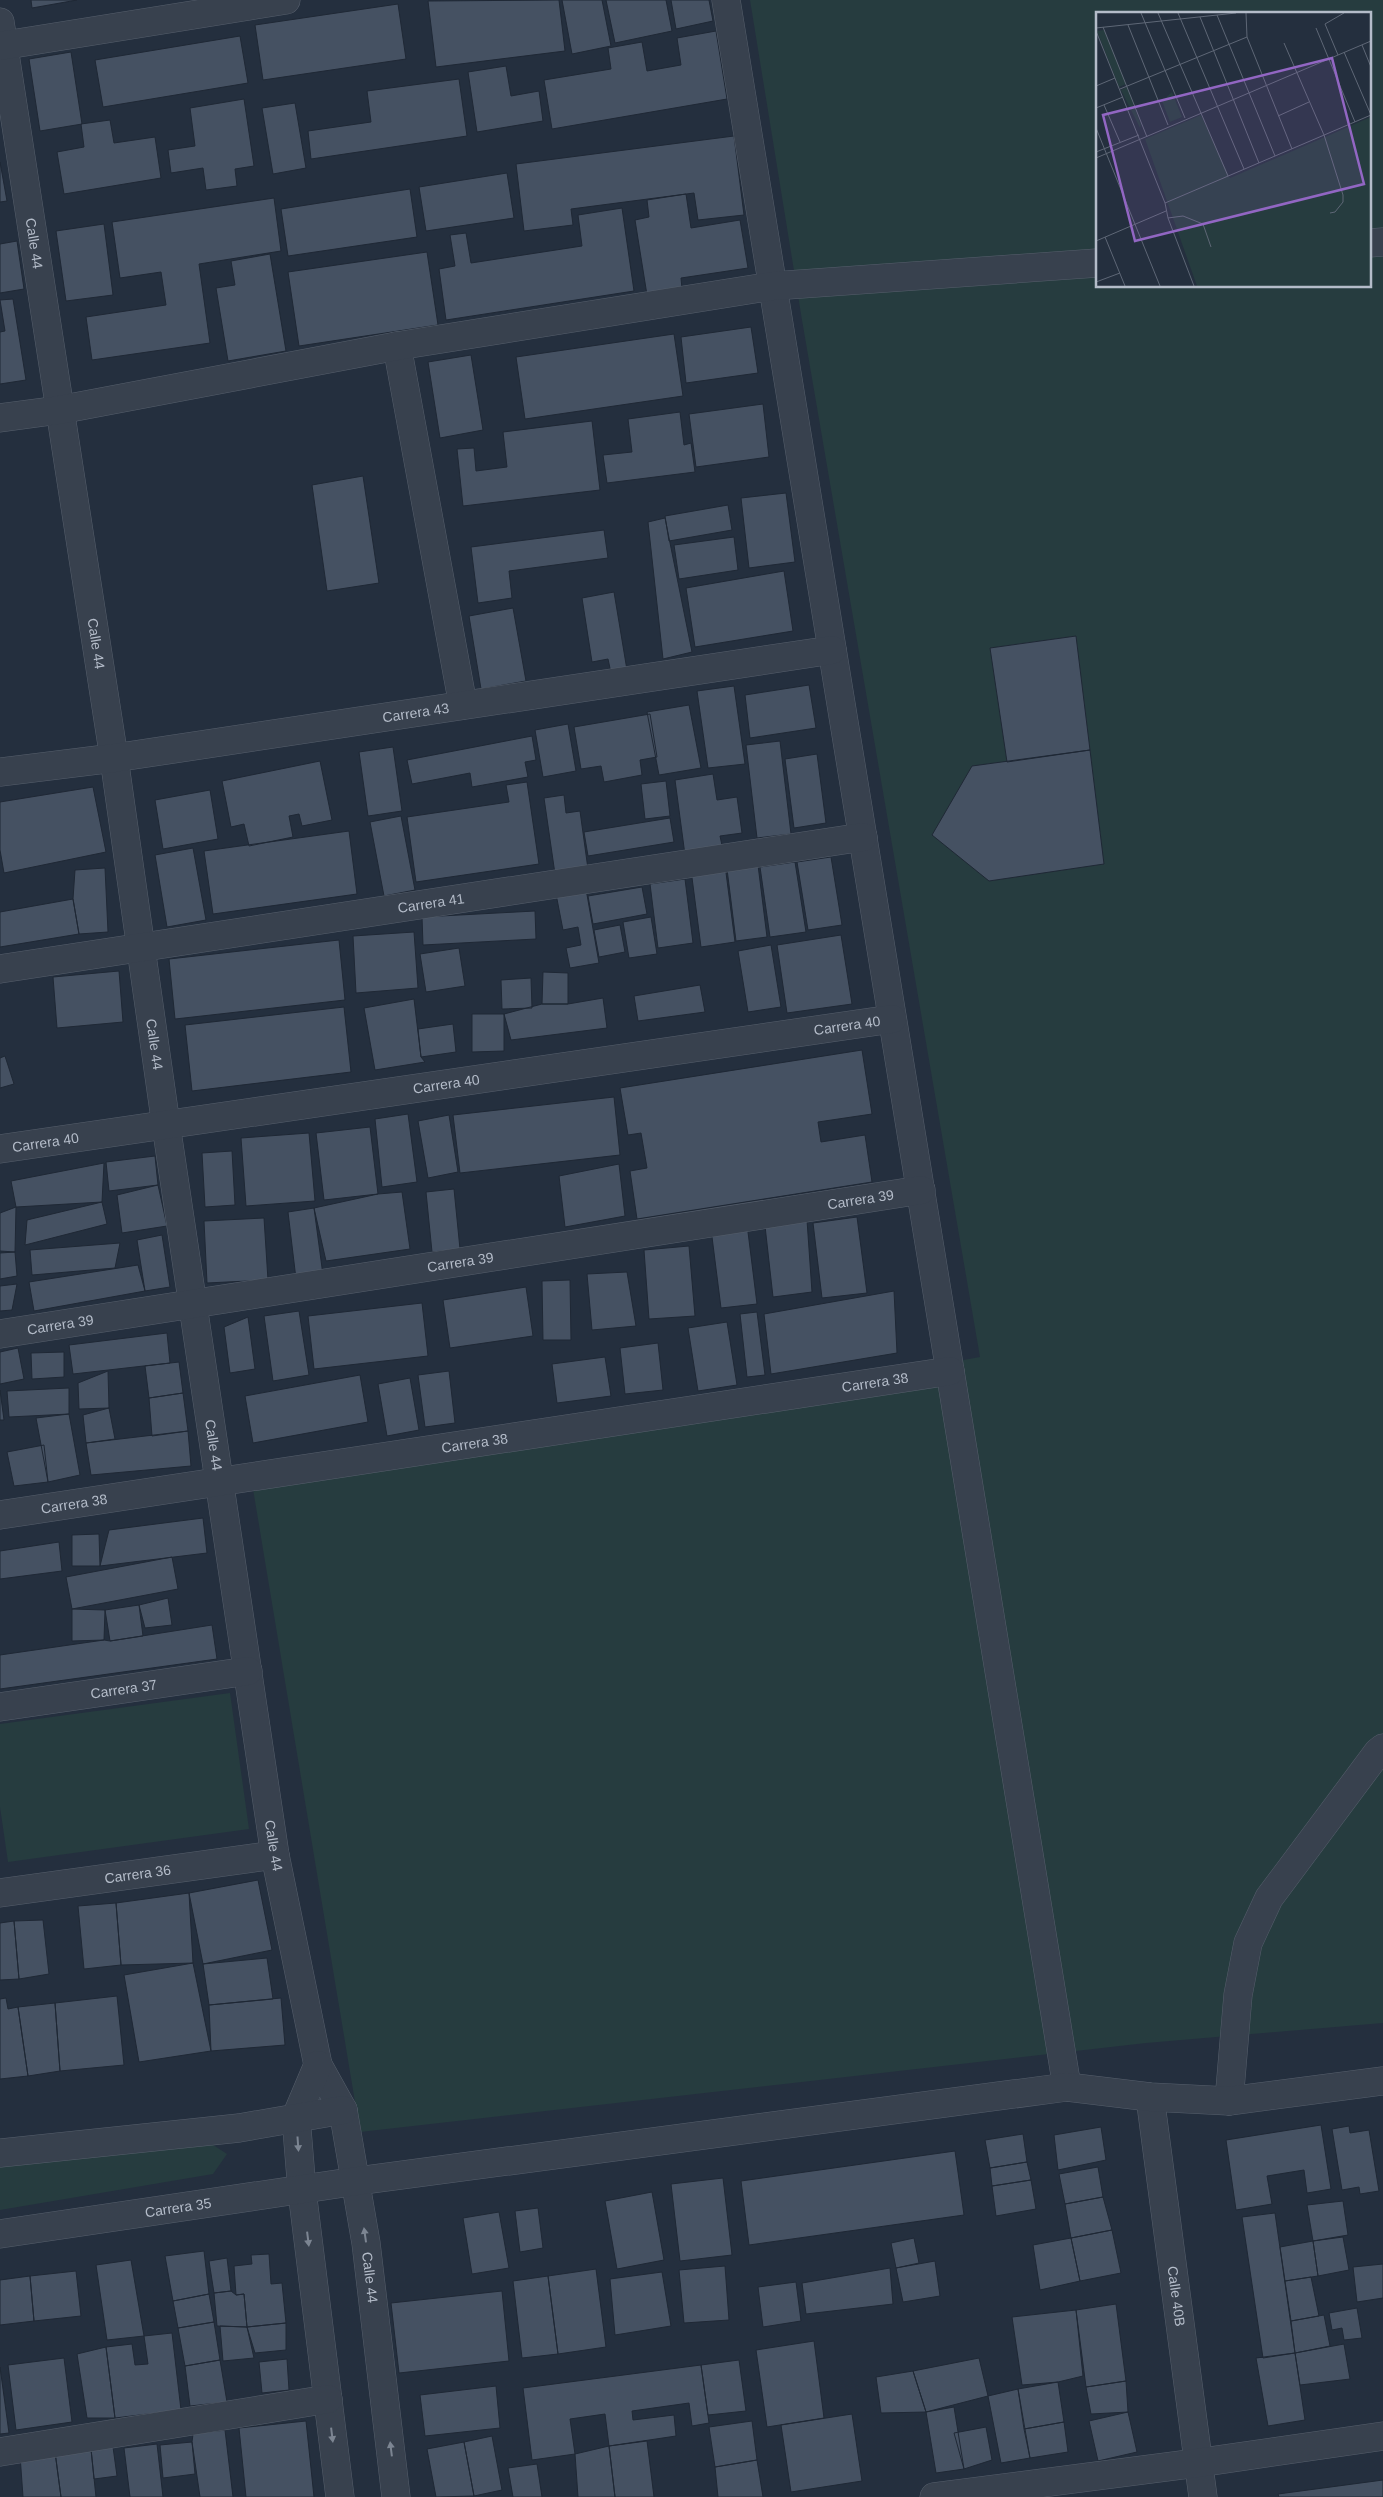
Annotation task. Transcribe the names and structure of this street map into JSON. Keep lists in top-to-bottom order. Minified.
{"streets":{"street":["Calle 44","Carrera 43","Carrera 41","Carrera 40","Carrera 39","Carrera 38","Carrera 37","Carrera 36","Carrera 35","Calle 40B"]},"crossings":[["Calle 44","Carrera 43"],["Calle 44","Carrera 41"],["Calle 44","Carrera 40"],["Calle 44","Carrera 39"],["Calle 44","Carrera 38"],["Calle 44","Carrera 37"],["Calle 44","Carrera 36"],["Calle 44","Carrera 35"],["Carrera 35","Calle 40B"]]}
